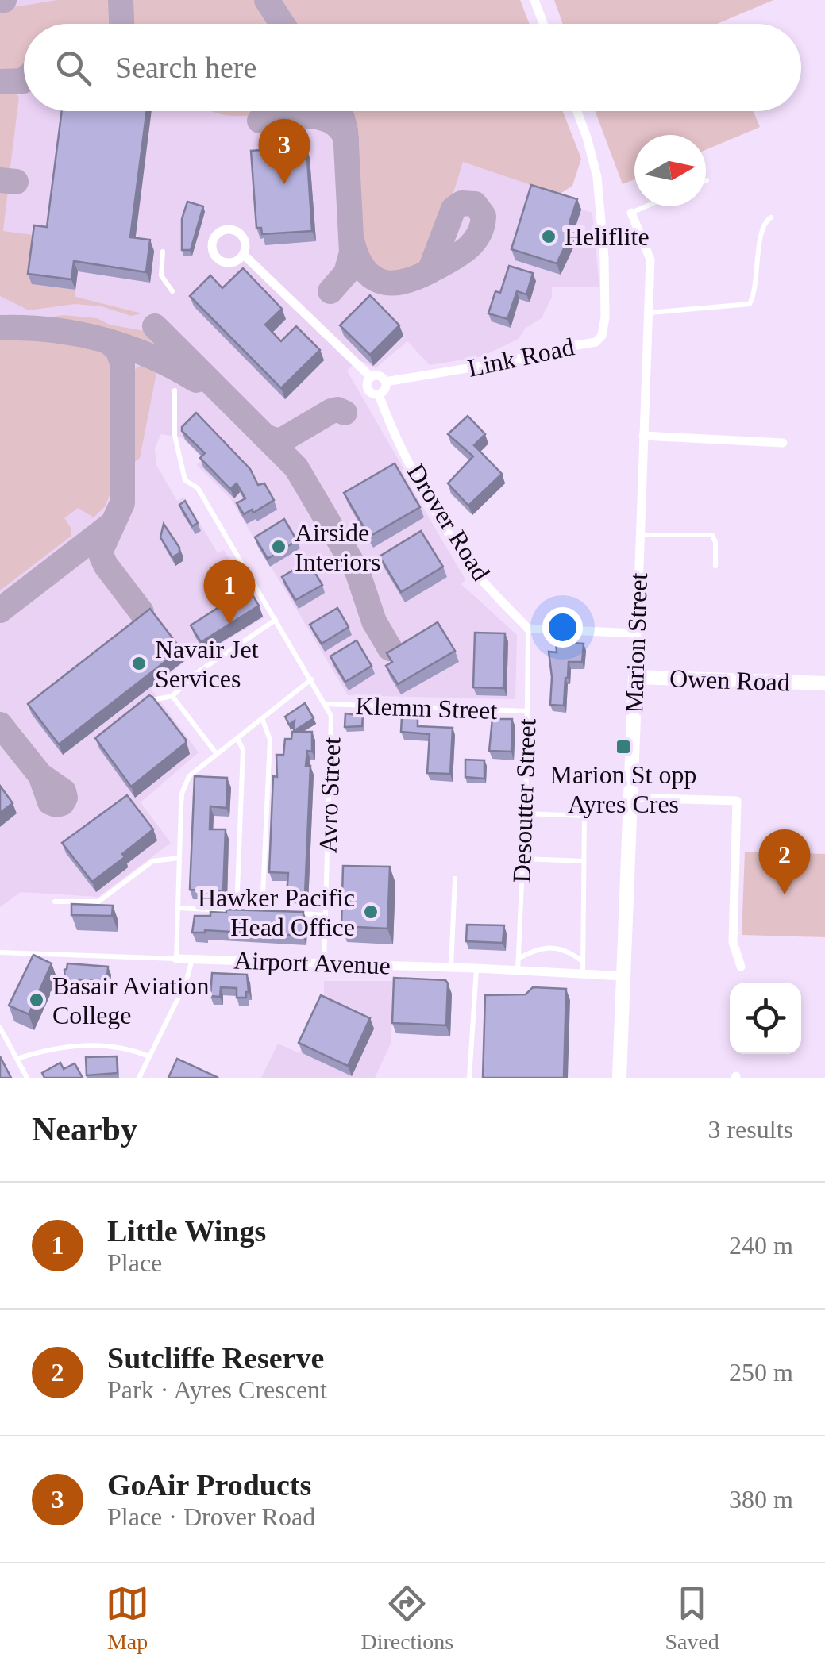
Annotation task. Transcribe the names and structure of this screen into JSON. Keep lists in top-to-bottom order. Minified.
{"streets":{"main road":["Marion Street","Owen Road"],"street":["Link Road","Drover Road","Airport Avenue"],"lane":["Klemm Street","Avro Street","Desoutter Street"]},"crossings":[["Link Road","Drover Road"],["Drover Road","Desoutter Street"],["Marion Street","Owen Road"],["Marion Street","Airport Avenue"],["Klemm Street","Avro Street"],["Klemm Street","Desoutter Street"],["Avro Street","Airport Avenue"],["Desoutter Street","Airport Avenue"]],"places":{"other":["Heliflite","Airside Interiors","Navair Jet Services","Hawker Pacific Head Office","Basair Aviation College"],"transit":["Marion St opp Ayres Cres"]},"north":"right","page":{"search":"Search here","pins":["3","1","2"],"heading":["Nearby","3 results"],"list":[{"mark":"1","name":"Little Wings","note":"Place","value":"240 m"},{"mark":"2","name":"Sutcliffe Reserve","note":"Park · Ayres Crescent","value":"250 m"},{"mark":"3","name":"GoAir Products","note":"Place · Drover Road","value":"380 m"}],"nav":["Map","Directions","Saved"]}}
